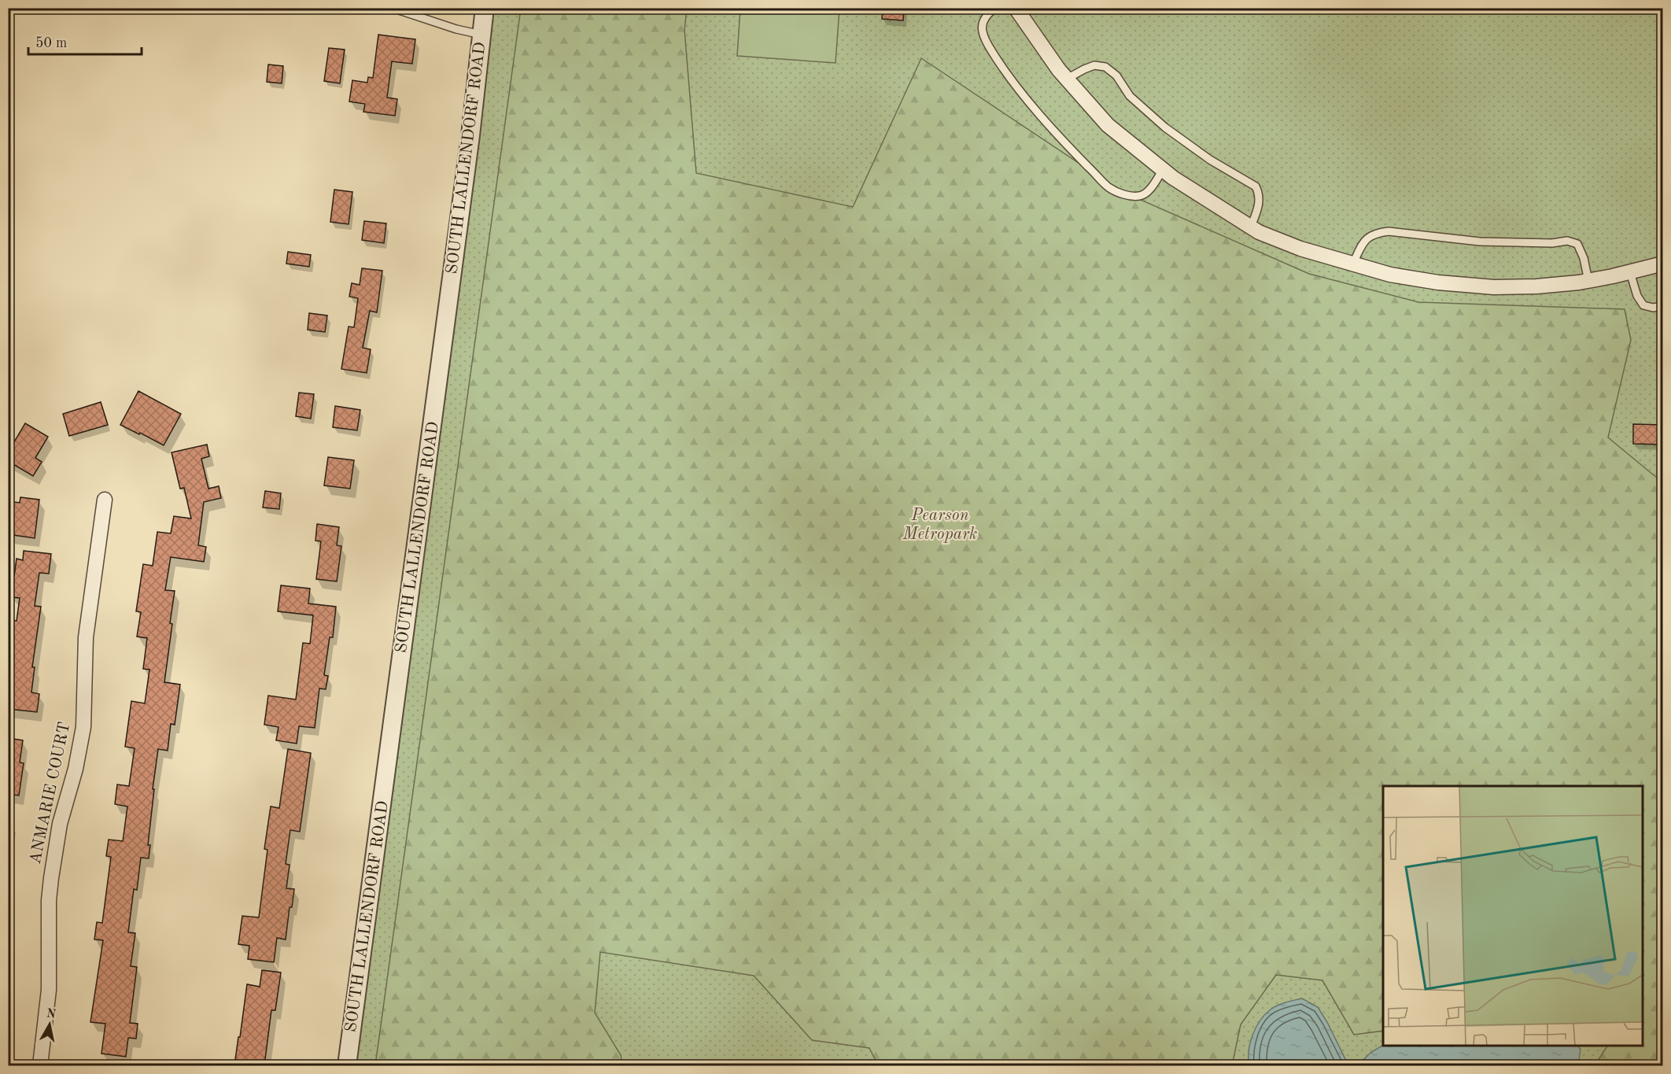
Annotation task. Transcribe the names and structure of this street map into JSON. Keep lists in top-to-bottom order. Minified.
{"streets":{"street":["SOUTH LALLENDORF ROAD","ANMARIE COURT"]},"parks":["Pearson Metropark"],"scale_bar":"50 m","north":"top"}
